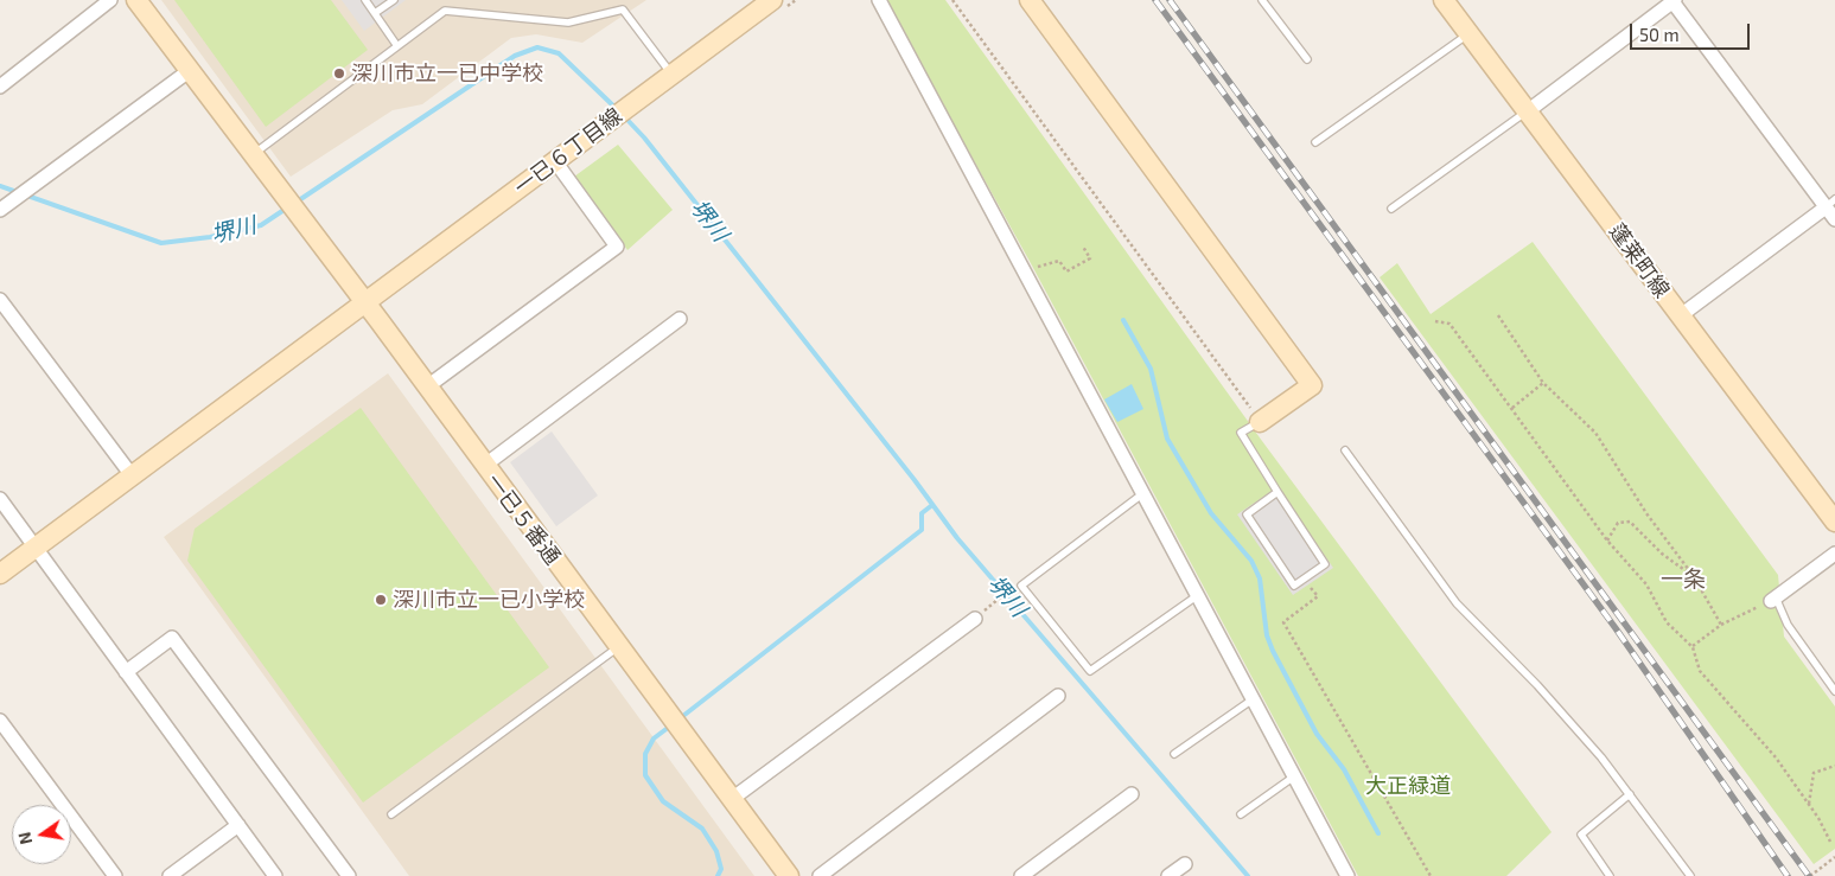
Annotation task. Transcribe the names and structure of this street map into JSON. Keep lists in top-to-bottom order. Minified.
{"streets":{"street":["一已６丁目線","蓬莱町線","一已５番通"]},"crossings":[["一已６丁目線","一已５番通"]],"districts":["一条"],"water":["堺川"],"parks":["大正緑道"],"places":["深川市立一已中学校","深川市立一已小学校"],"scale_bar":"50 m","north":"left"}
